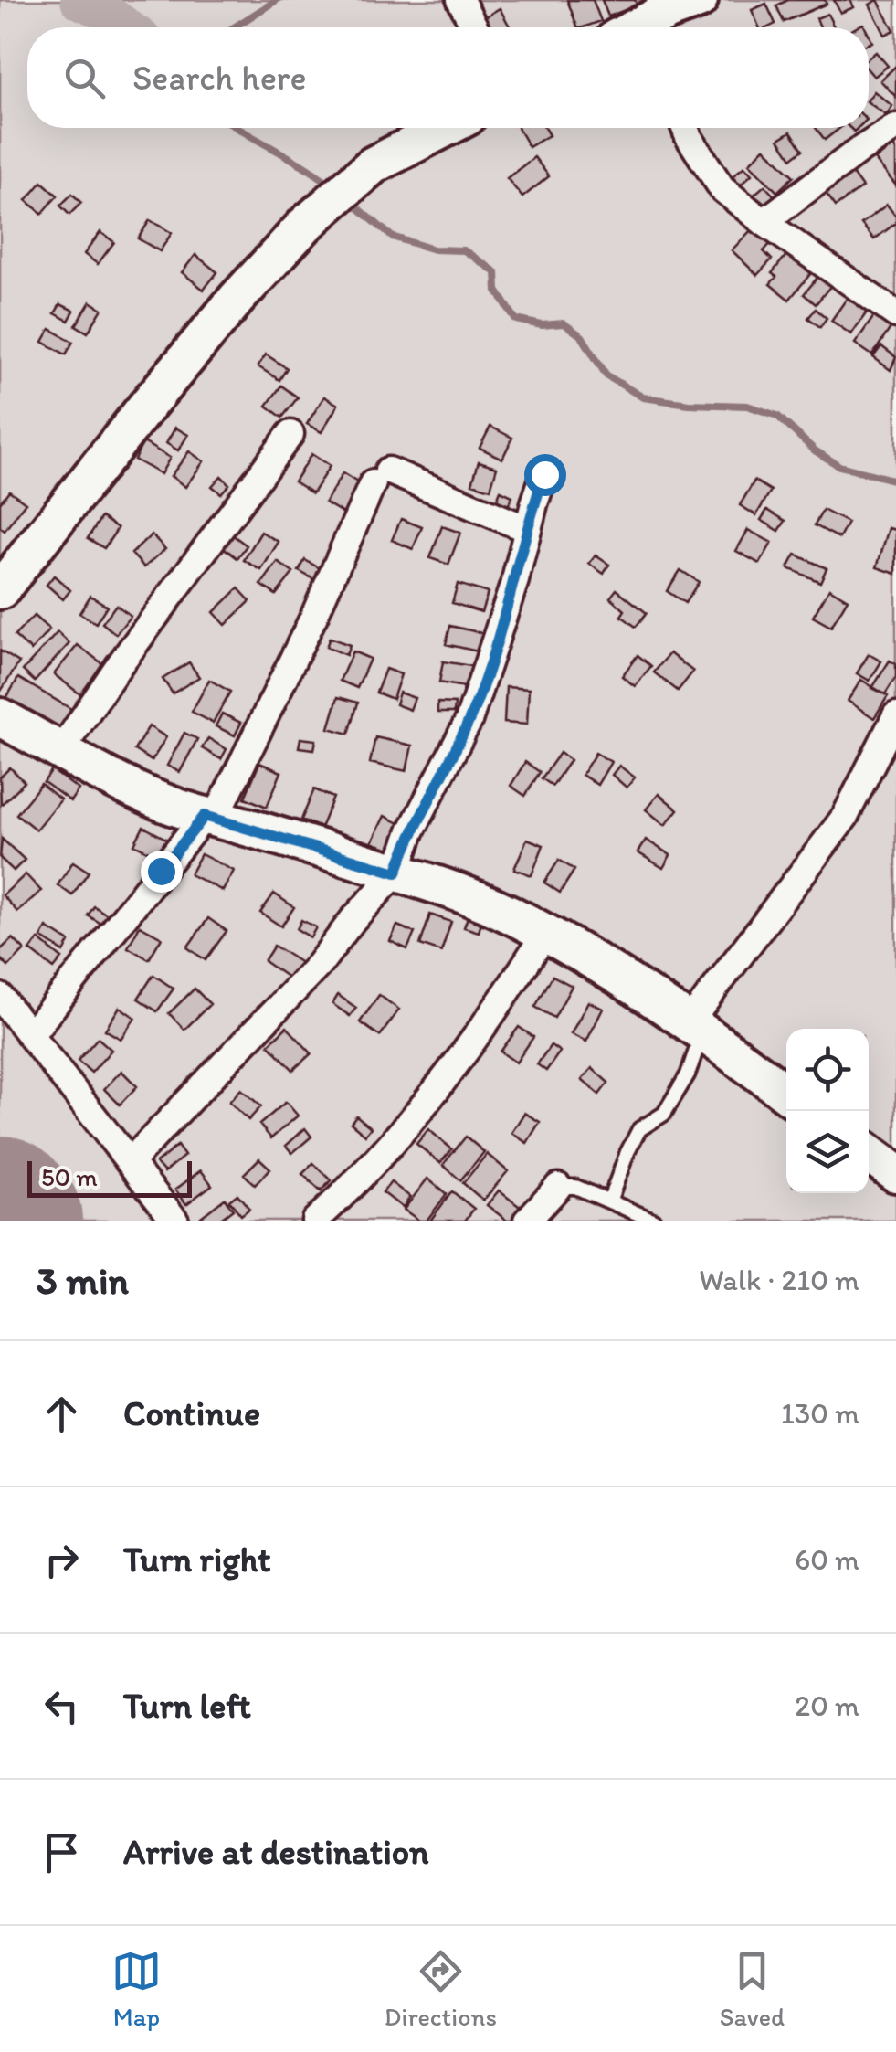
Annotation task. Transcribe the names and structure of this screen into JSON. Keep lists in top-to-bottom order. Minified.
{"scale_bar":"50 m","page":{"search":"Search here","scale":"50 m","heading":["3 min","Walk · 210 m"],"list":[["Continue","130 m"],["Turn right","60 m"],["Turn left","20 m"],"Arrive at destination"],"nav":["Map","Directions","Saved"]}}
